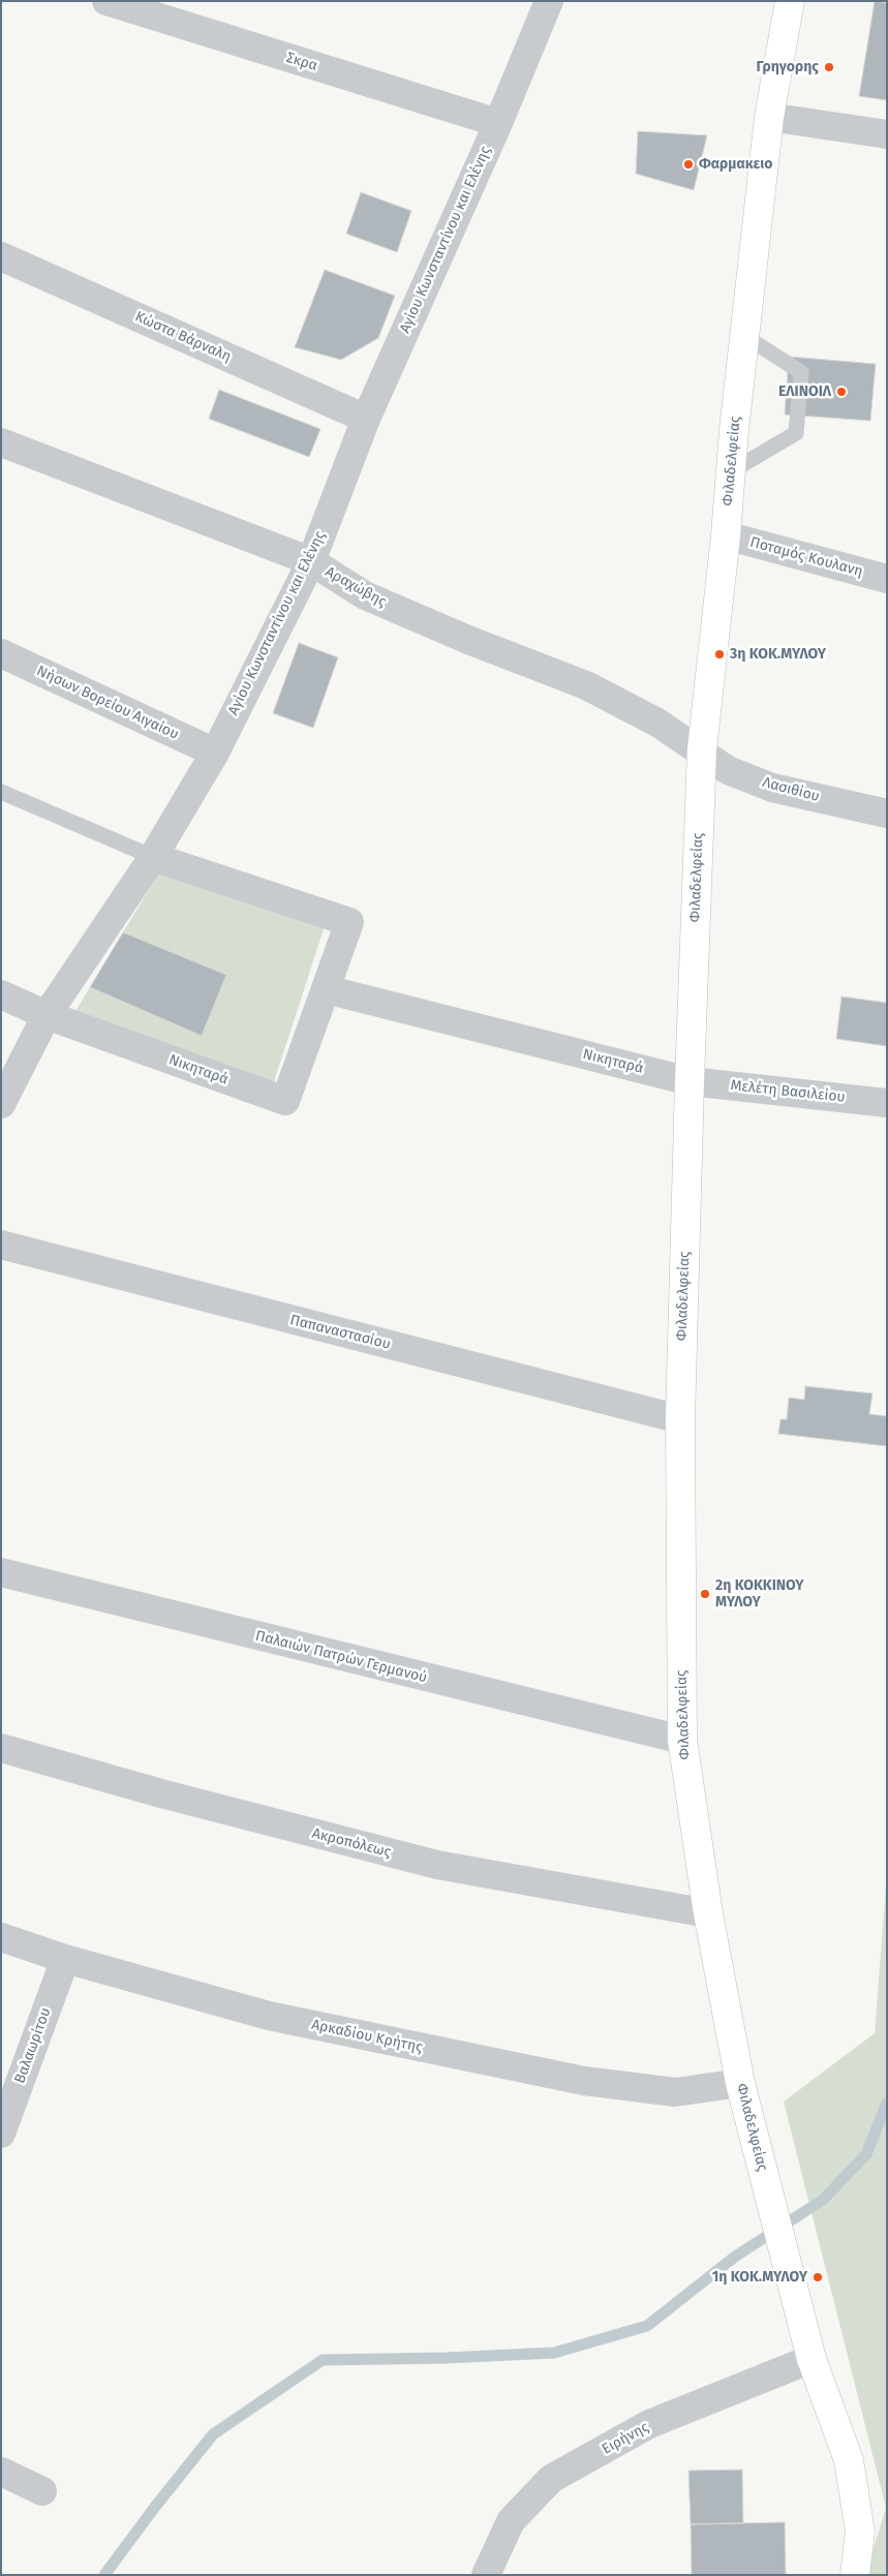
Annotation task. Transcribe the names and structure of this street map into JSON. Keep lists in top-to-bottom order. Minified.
{"streets":{"main road":["Φιλαδελφείας"],"street":["Σκρα","Αγίου Κωνσταντίνου και Ελένης","Κώστα Βάρναλη","Ποταμός Κουλανη","Αραχώβης","Νήσων Βορείου Αιγαίου","Λασιθίου","Νικηταρά","Μελέτη Βασιλείου","Παπαναστασίου","Παλαιών Πατρών Γερμανού","Ακροπόλεως","Αρκαδίου Κρήτης","Βαλαωρίτου","Ειρήνης"]},"crossings":[["Σκρα","Αγίου Κωνσταντίνου και Ελένης"],["Αγίου Κωνσταντίνου και Ελένης","Κώστα Βάρναλη"],["Αγίου Κωνσταντίνου και Ελένης","Αραχώβης"],["Αγίου Κωνσταντίνου και Ελένης","Νήσων Βορείου Αιγαίου"],["Αγίου Κωνσταντίνου και Ελένης","Νικηταρά"],["Φιλαδελφείας","Ποταμός Κουλανη"],["Φιλαδελφείας","Αραχώβης"],["Φιλαδελφείας","Λασιθίου"],["Φιλαδελφείας","Νικηταρά"],["Φιλαδελφείας","Μελέτη Βασιλείου"],["Φιλαδελφείας","Παπαναστασίου"],["Φιλαδελφείας","Παλαιών Πατρών Γερμανού"],["Φιλαδελφείας","Ακροπόλεως"],["Φιλαδελφείας","Αρκαδίου Κρήτης"],["Φιλαδελφείας","Ειρήνης"],["Αραχώβης","Λασιθίου"],["Νικηταρά","Μελέτη Βασιλείου"],["Αρκαδίου Κρήτης","Βαλαωρίτου"]],"places":["Γρηγορης","Φαρμακειο","ΕΛΙΝΟΙΛ","3η ΚΟΚ.ΜΥΛΟΥ","2η ΚΟΚΚΙΝΟΥ ΜΥΛΟΥ","1η ΚΟΚ.ΜΥΛΟΥ"]}
